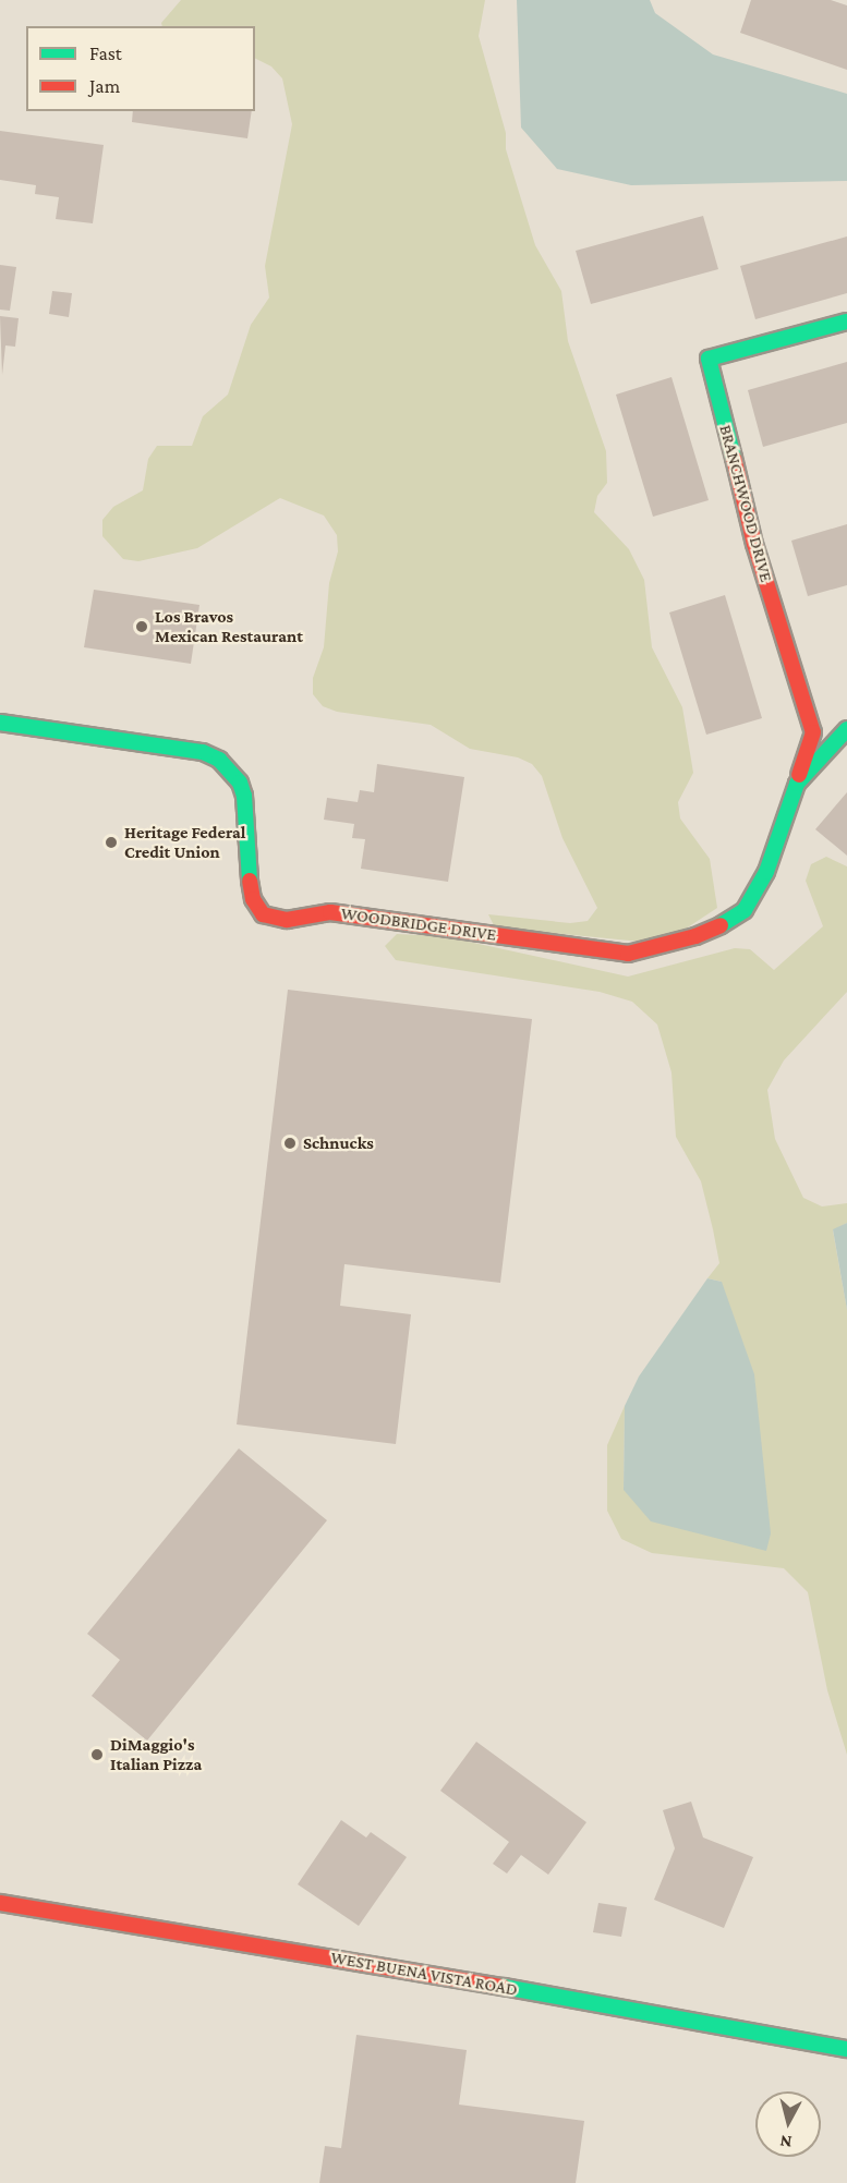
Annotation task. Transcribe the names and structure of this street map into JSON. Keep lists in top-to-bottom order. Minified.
{"streets":{"street":["BRANCHWOOD DRIVE","WOODBRIDGE DRIVE","WEST BUENA VISTA ROAD"]},"crossings":[["BRANCHWOOD DRIVE","WOODBRIDGE DRIVE"]],"places":["Los Bravos Mexican Restaurant","Heritage Federal Credit Union","Schnucks","DiMaggio's Italian Pizza"],"legend":["Fast","Jam"],"north":"bottom"}
